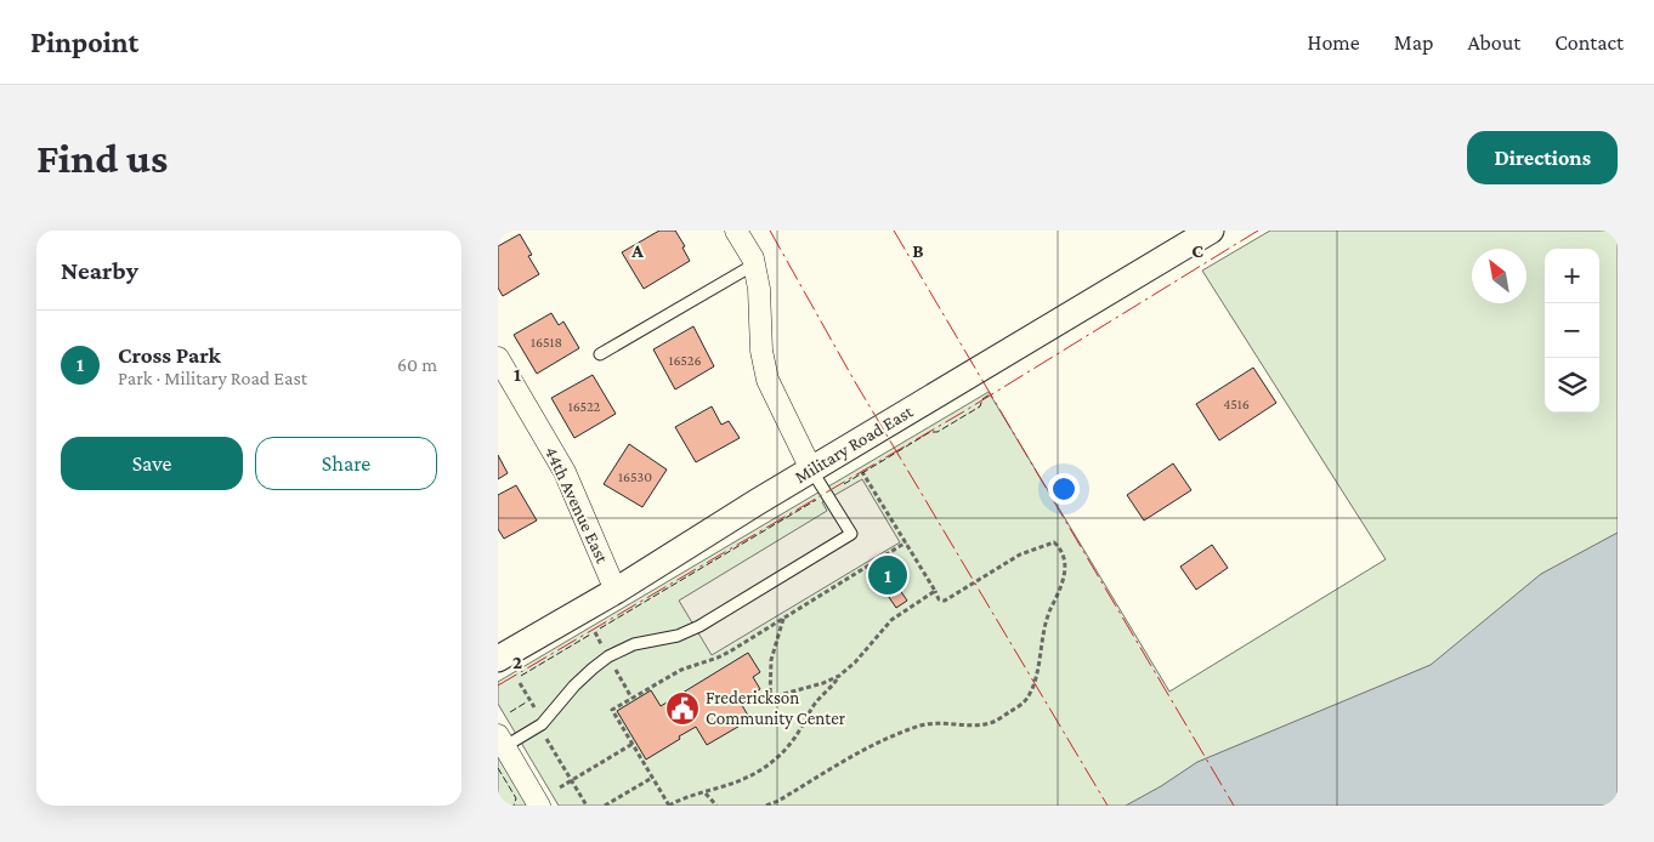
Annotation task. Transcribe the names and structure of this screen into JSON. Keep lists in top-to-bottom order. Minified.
{"streets":{"street":["Military Road East","44th Avenue East"]},"crossings":[["Military Road East","44th Avenue East"]],"places":{"public building":["Frederickson Community Center"]},"house_numbers":["16518","16526","4516","16522","16530"],"north":"top left","page":{"header":"Pinpoint","nav":["Home","Map","About","Contact"],"buttons":["Directions",["Save","Share"]],"title":"Find us","heading":"Nearby","map_buttons":["+","−"],"list":[{"mark":"1","name":"Cross Park","note":"Park · Military Road East","value":"60 m"}],"pins":"1"},"grid":{"columns":["A","B","C"],"rows":["1","2"]}}
